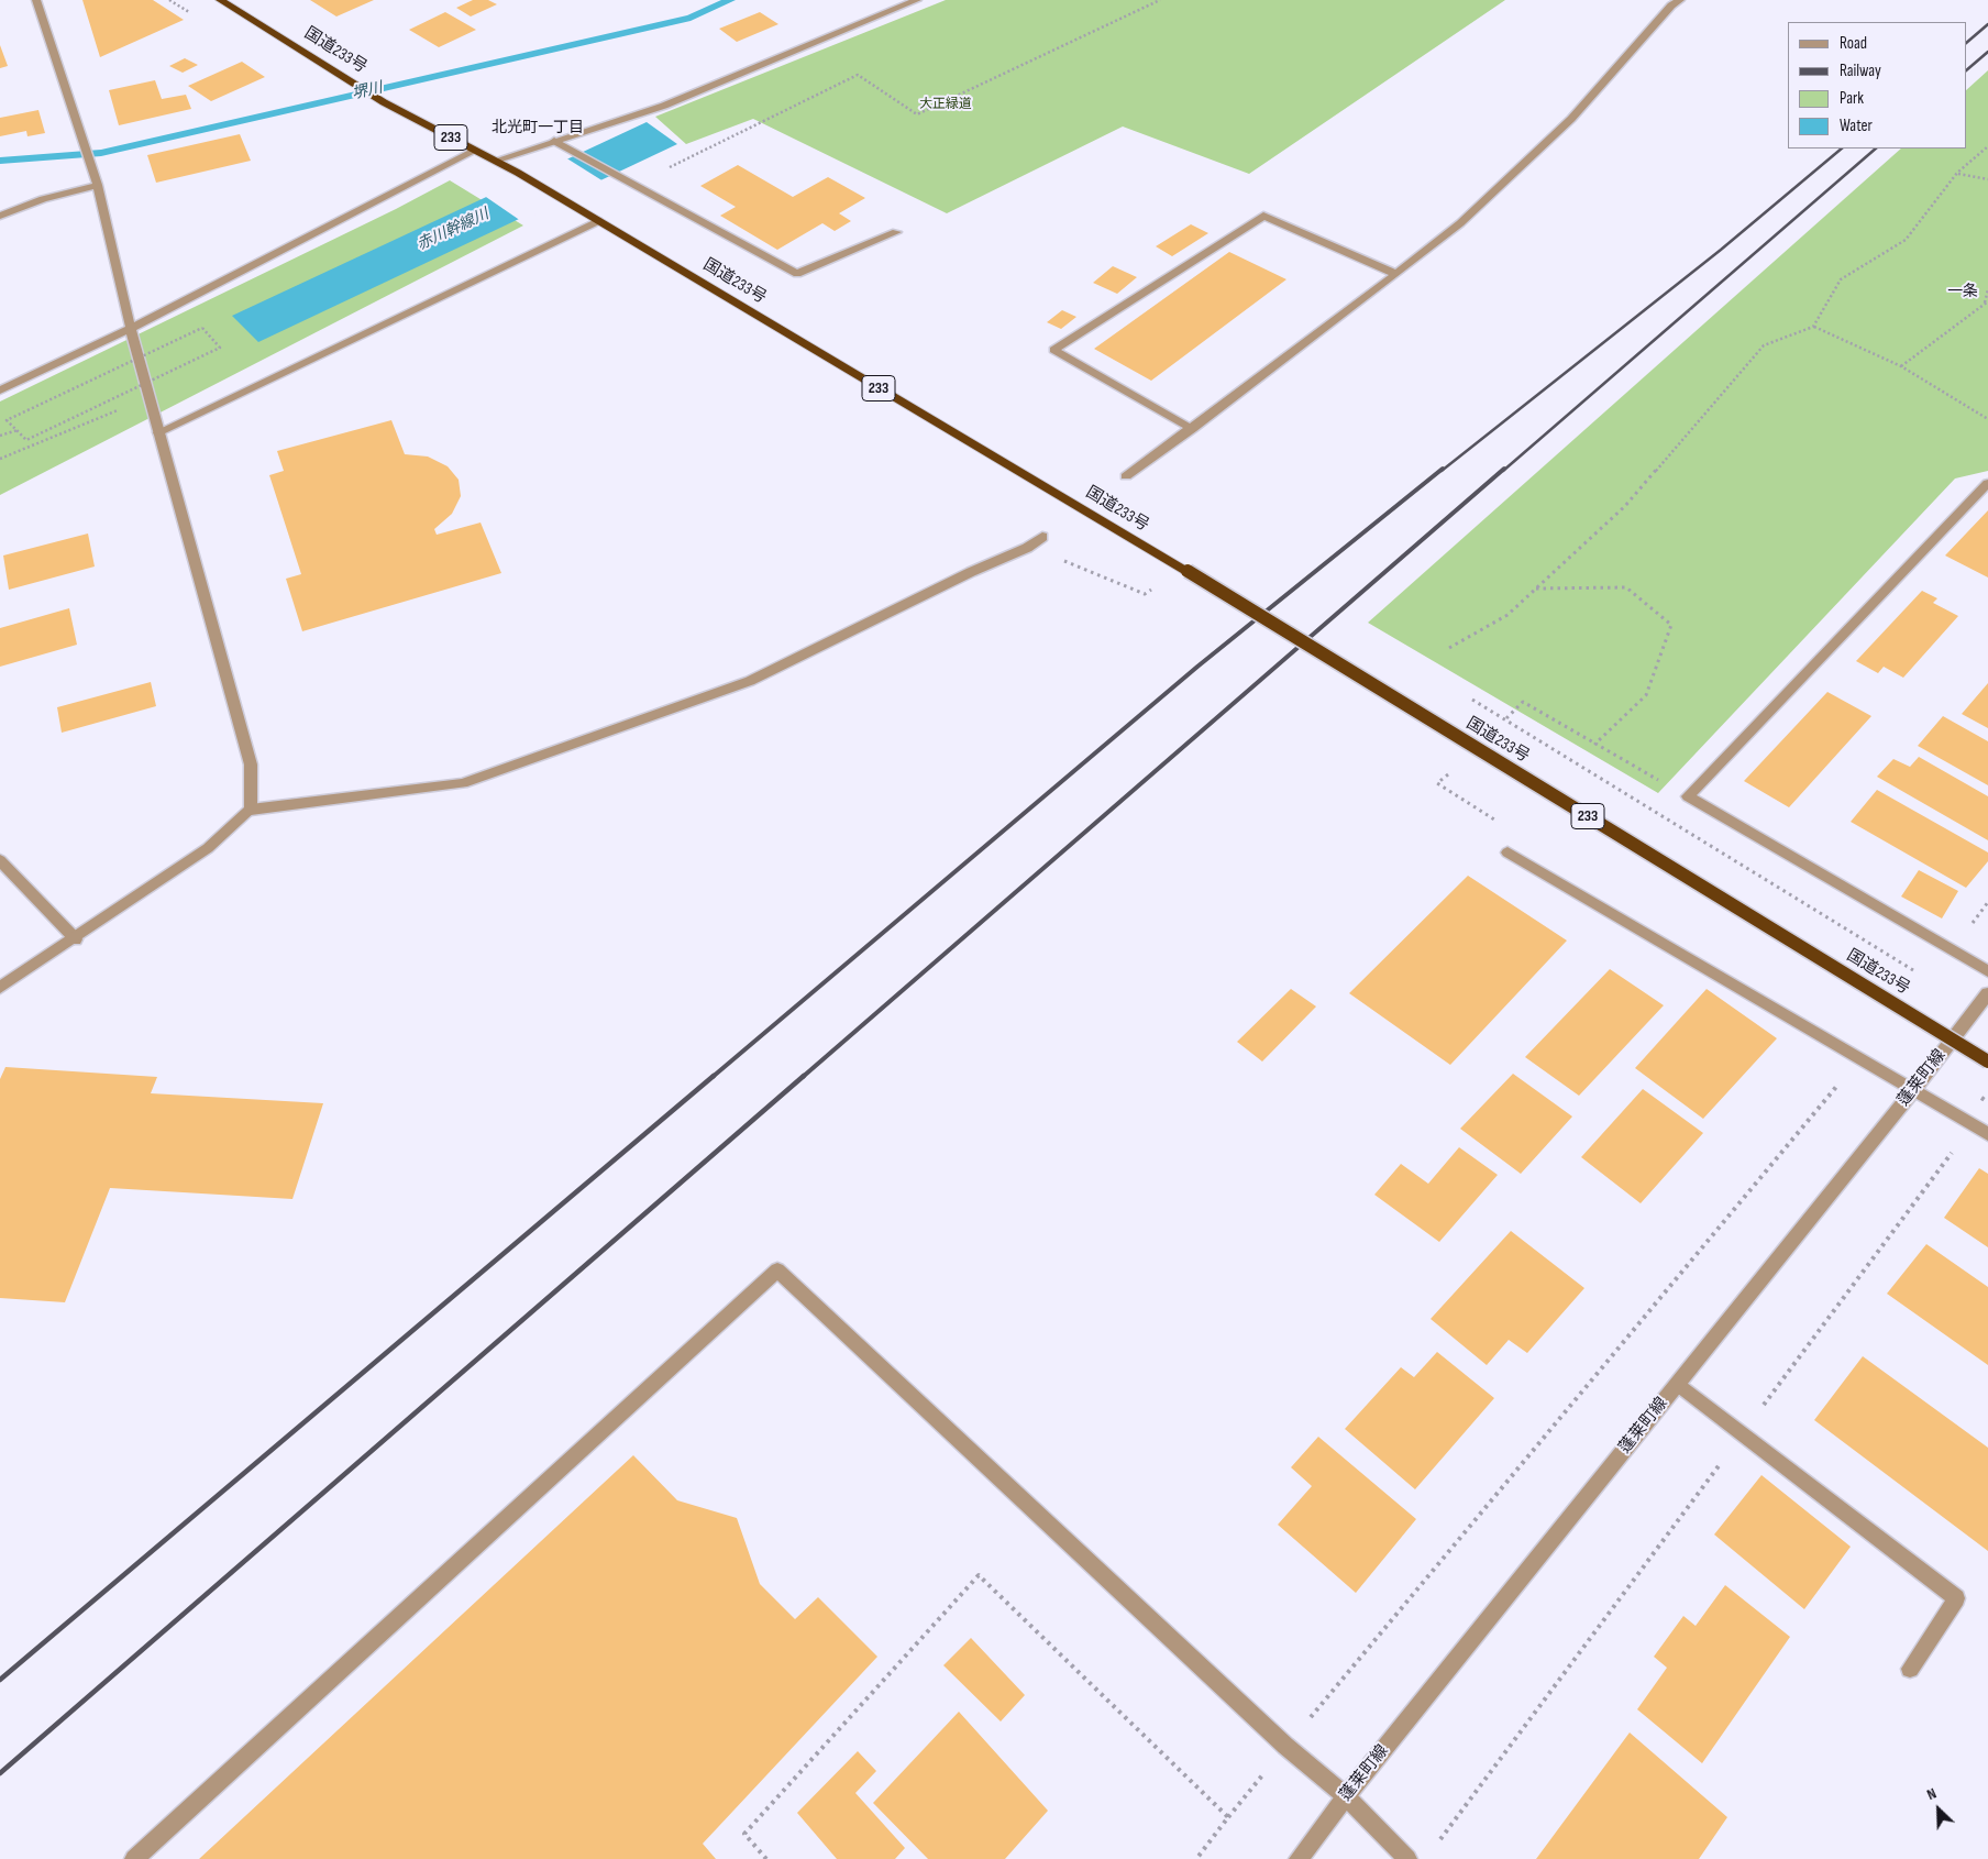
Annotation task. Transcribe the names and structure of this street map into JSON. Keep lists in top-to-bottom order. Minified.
{"streets":{"highway":["国道233号","233"],"street":["蓬莱町線"]},"districts":["北光町一丁目","一条"],"water":["堺川","赤川幹線川"],"parks":["大正緑道"],"legend":["Road","Railway","Park","Water"],"north":"top left"}
